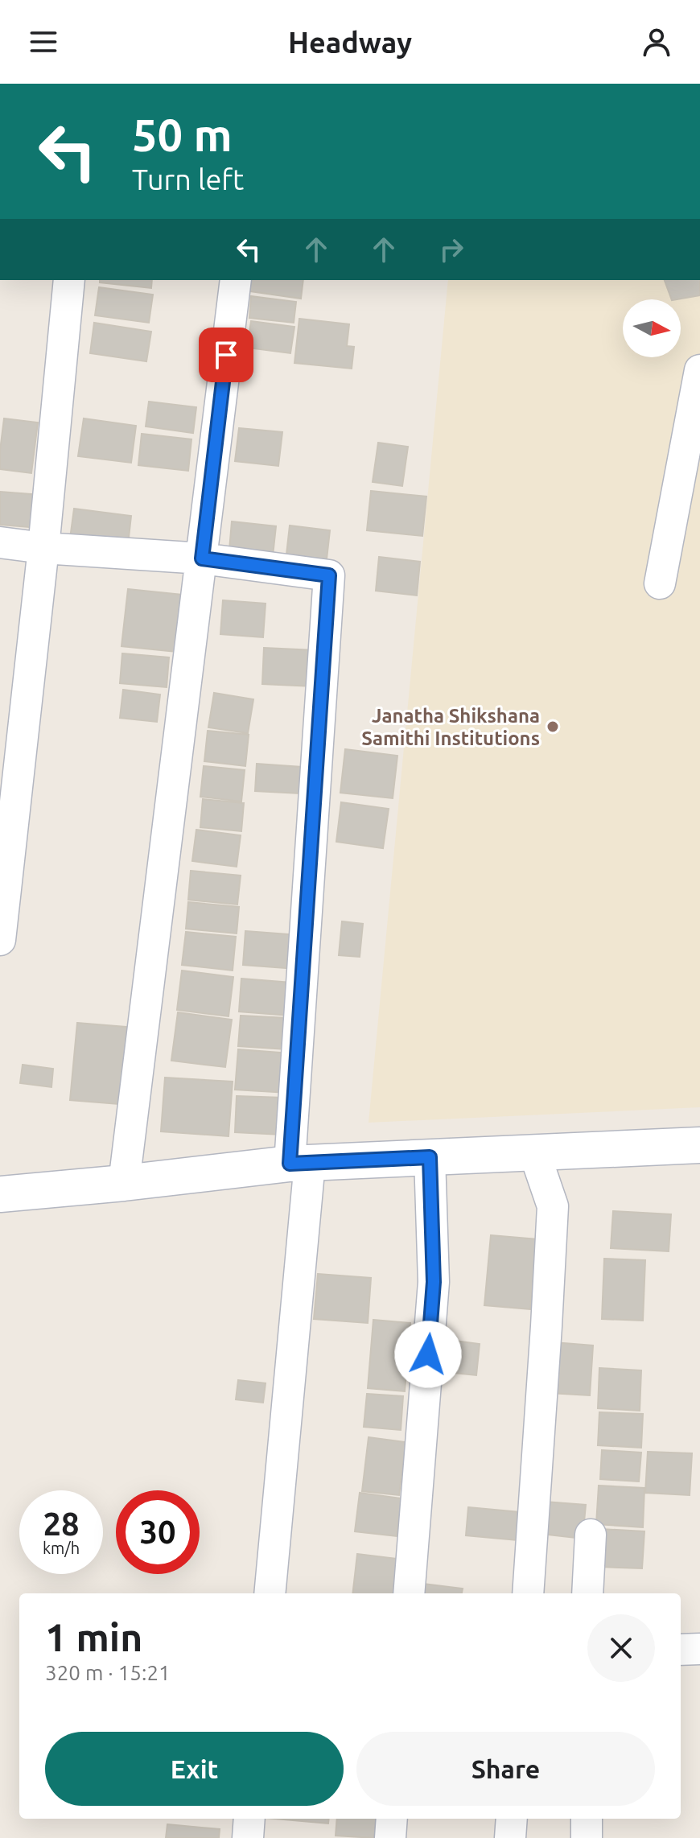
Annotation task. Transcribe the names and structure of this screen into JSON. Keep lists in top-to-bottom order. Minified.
{"places":["Janatha Shikshana Samithi Institutions"],"north":"right","page":{"header":"Headway","turn":["50 m","Turn left"],"speed":"28 km/h","limit":"30","heading":["1 min","320 m · 15:21"],"buttons":["Exit","Share"]}}
